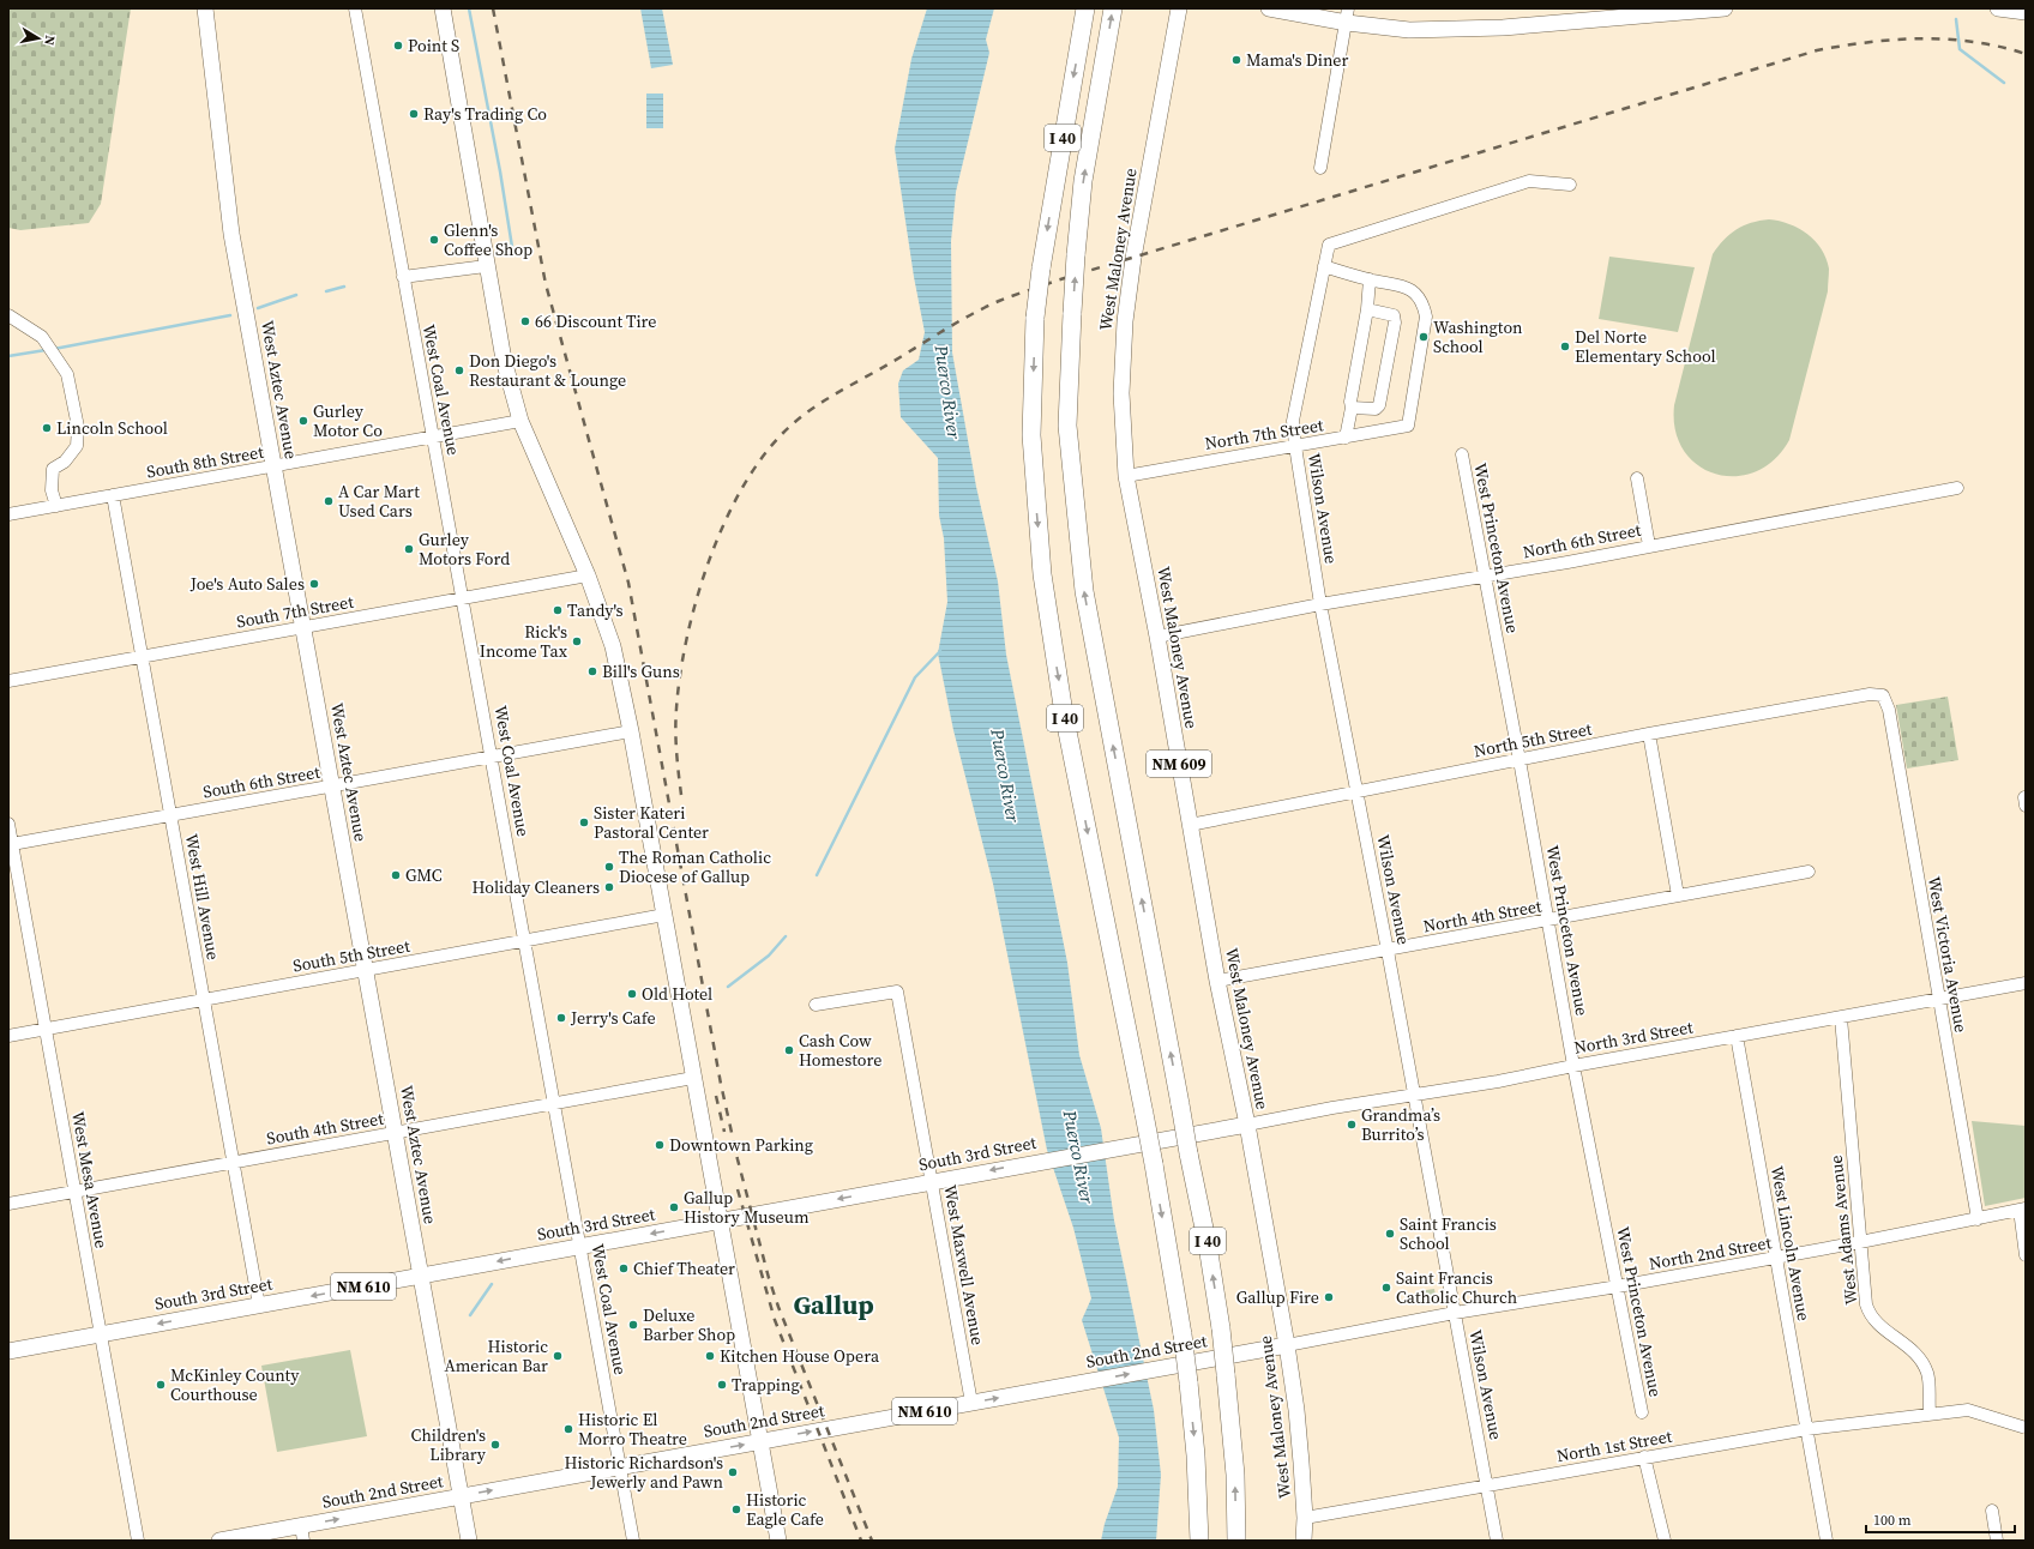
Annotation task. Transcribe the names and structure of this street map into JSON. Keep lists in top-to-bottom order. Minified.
{"streets":{"highway":["I 40"],"main road":["West Maloney Avenue","West Aztec Avenue","NM 609","South 3rd Street","NM 610","South 2nd Street"],"street":["West Coal Avenue","North 7th Street","South 8th Street","Wilson Avenue","North 6th Street","West Princeton Avenue","South 7th Street","North 5th Street","South 6th Street","West Hill Avenue","North 4th Street","West Victoria Avenue","South 5th Street","North 3rd Street","South 4th Street","West Mesa Avenue","West Adams Avenue","West Lincoln Avenue","North 2nd Street","West Maxwell Avenue","North 1st Street"]},"crossings":[["West Maloney Avenue","North 7th Street"],["West Maloney Avenue","North 6th Street"],["West Maloney Avenue","North 5th Street"],["West Maloney Avenue","NM 609"],["West Maloney Avenue","North 4th Street"],["West Maloney Avenue","North 3rd Street"],["West Maloney Avenue","South 3rd Street"],["West Maloney Avenue","North 2nd Street"],["West Maloney Avenue","South 2nd Street"],["West Maloney Avenue","North 1st Street"],["West Aztec Avenue","South 8th Street"],["West Aztec Avenue","South 7th Street"],["West Aztec Avenue","South 6th Street"],["West Aztec Avenue","South 5th Street"],["West Aztec Avenue","South 4th Street"],["West Aztec Avenue","South 3rd Street"],["West Aztec Avenue","South 2nd Street"],["West Coal Avenue","South 8th Street"],["West Coal Avenue","South 7th Street"],["West Coal Avenue","South 6th Street"],["West Coal Avenue","South 5th Street"],["West Coal Avenue","South 4th Street"],["West Coal Avenue","South 3rd Street"],["West Coal Avenue","South 2nd Street"],["North 7th Street","Wilson Avenue"],["South 8th Street","West Hill Avenue"],["Wilson Avenue","North 6th Street"],["Wilson Avenue","North 5th Street"],["Wilson Avenue","North 4th Street"],["Wilson Avenue","North 3rd Street"],["Wilson Avenue","North 2nd Street"],["Wilson Avenue","North 1st Street"],["North 6th Street","West Princeton Avenue"],["West Princeton Avenue","North 5th Street"],["West Princeton Avenue","North 4th Street"],["West Princeton Avenue","North 3rd Street"],["West Princeton Avenue","North 2nd Street"],["South 7th Street","West Hill Avenue"],["North 5th Street","West Victoria Avenue"],["NM 609","North 1st Street"],["South 6th Street","West Hill Avenue"],["South 6th Street","West Mesa Avenue"],["West Hill Avenue","South 5th Street"],["West Hill Avenue","South 4th Street"],["West Hill Avenue","South 3rd Street"],["West Victoria Avenue","North 3rd Street"],["West Victoria Avenue","North 2nd Street"],["South 5th Street","West Mesa Avenue"],["North 3rd Street","South 3rd Street"],["North 3rd Street","West Adams Avenue"],["North 3rd Street","West Lincoln Avenue"],["South 4th Street","West Mesa Avenue"],["South 3rd Street","West Mesa Avenue"],["South 3rd Street","West Maxwell Avenue"],["West Adams Avenue","North 2nd Street"],["West Adams Avenue","North 1st Street"],["West Lincoln Avenue","North 2nd Street"],["West Lincoln Avenue","North 1st Street"],["North 2nd Street","South 2nd Street"],["West Maxwell Avenue","South 2nd Street"]],"one_way":["South 3rd Street","South 2nd Street"],"districts":["Gallup"],"water":["Puerco River"],"places":["Point S","Mama's Diner","Ray's Trading Co","Glenn's Coffee Shop","66 Discount Tire","Washington School","Del Norte Elementary School","Don Diego's Restaurant & Lounge","Gurley Motor Co","Lincoln School","A Car Mart Used Cars","Gurley Motors Ford","Joe's Auto Sales","Tandy's","Rick's Income Tax","Bill's Guns","Sister Kateri Pastoral Center","The Roman Catholic Diocese of Gallup","GMC","Holiday Cleaners","Old Hotel","Jerry's Cafe","Cash Cow Homestore","Grandma’s Burrito’s","Downtown Parking","Gallup History Museum","Saint Francis School","Chief Theater","Saint Francis Catholic Church","Gallup Fire","Deluxe Barber Shop","Historic American Bar","Kitchen House Opera","McKinley County Courthouse","Trapping","Historic El Morro Theatre","Children's Library","Historic Richardson's Jewerly and Pawn","Historic Eagle Cafe"],"scale_bar":"100 m","north":"right"}
